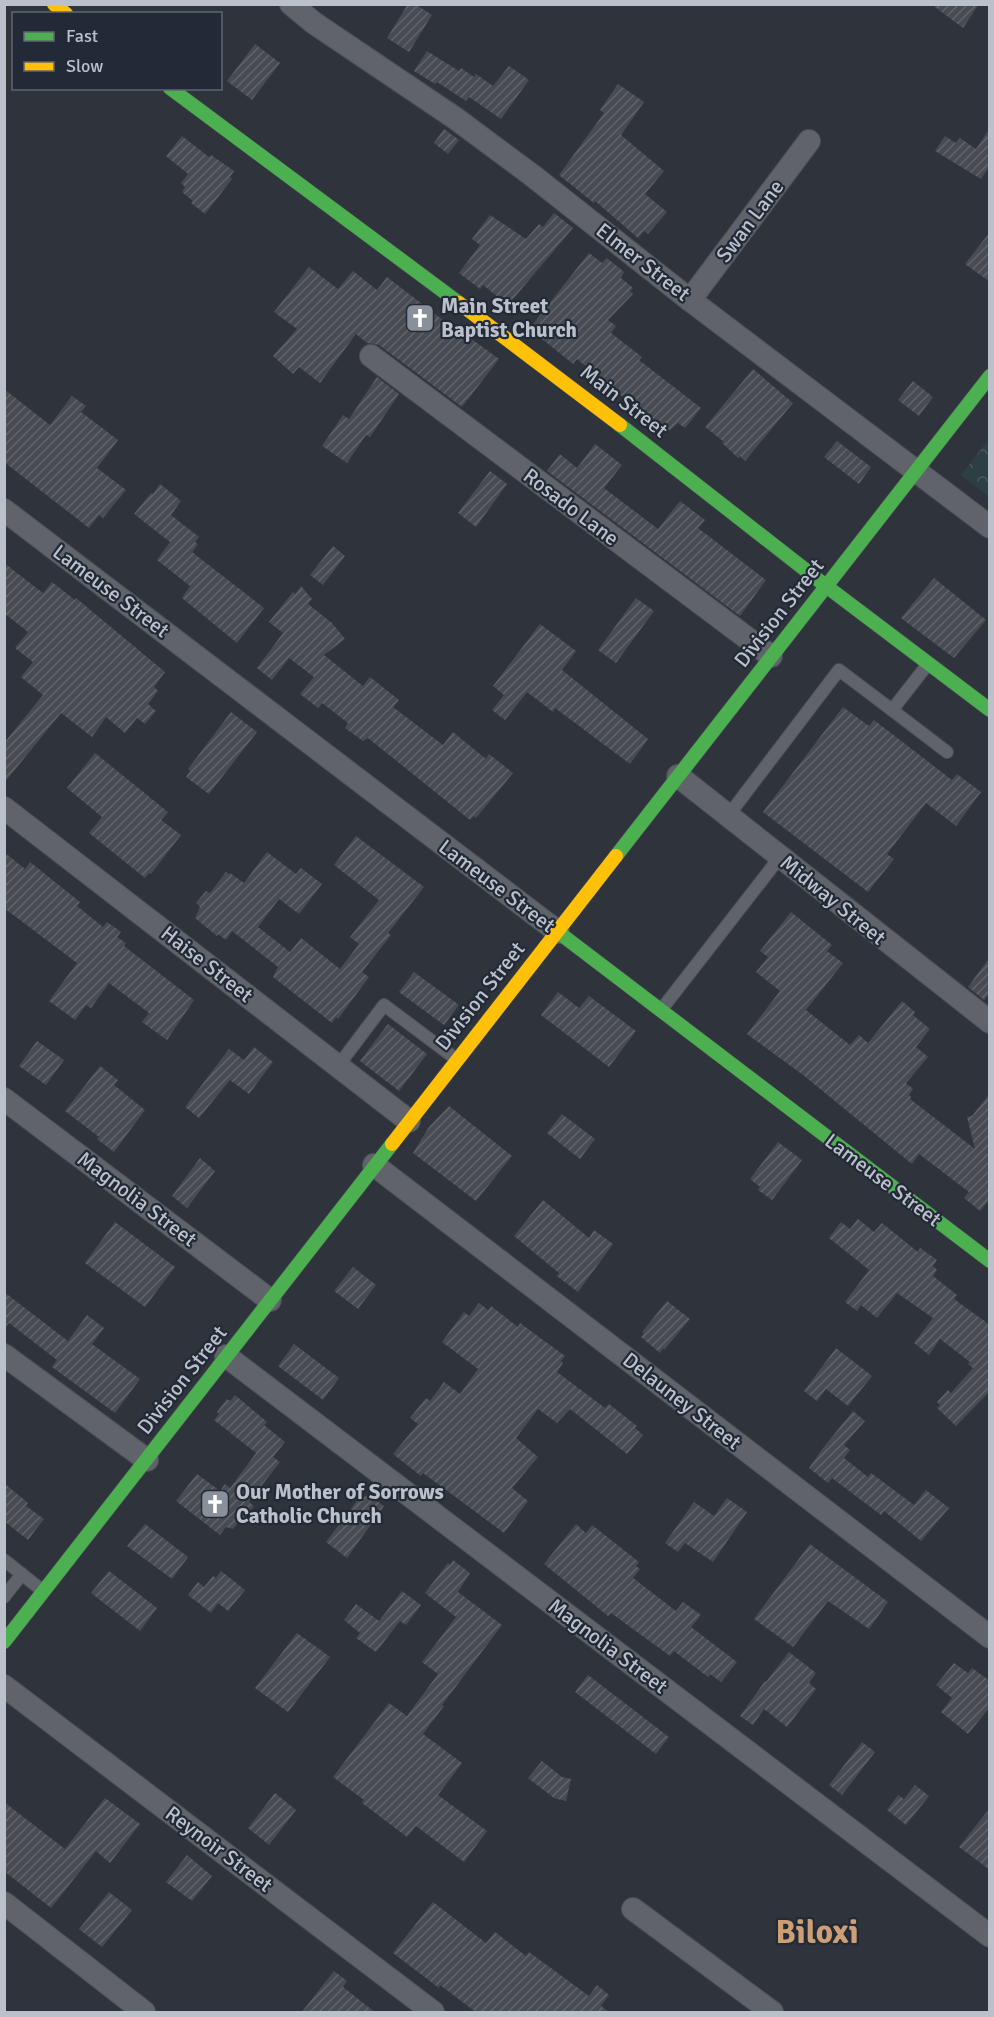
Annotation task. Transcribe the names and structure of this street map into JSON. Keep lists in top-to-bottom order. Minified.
{"streets":{"main road":["Main Street","Lameuse Street","Division Street"],"street":["Swan Lane","Elmer Street","Rosado Lane","Midway Street","Haise Street","Magnolia Street","Delauney Street","Reynoir Street"]},"crossings":[["Swan Lane","Elmer Street"],["Elmer Street","Division Street"],["Main Street","Division Street"],["Rosado Lane","Division Street"],["Lameuse Street","Division Street"],["Division Street","Midway Street"],["Division Street","Haise Street"],["Division Street","Magnolia Street"],["Division Street","Delauney Street"]],"districts":["Biloxi"],"places":{"church":["Main Street Baptist Church","Our Mother of Sorrows Catholic Church"]},"legend":["Fast","Slow"]}
